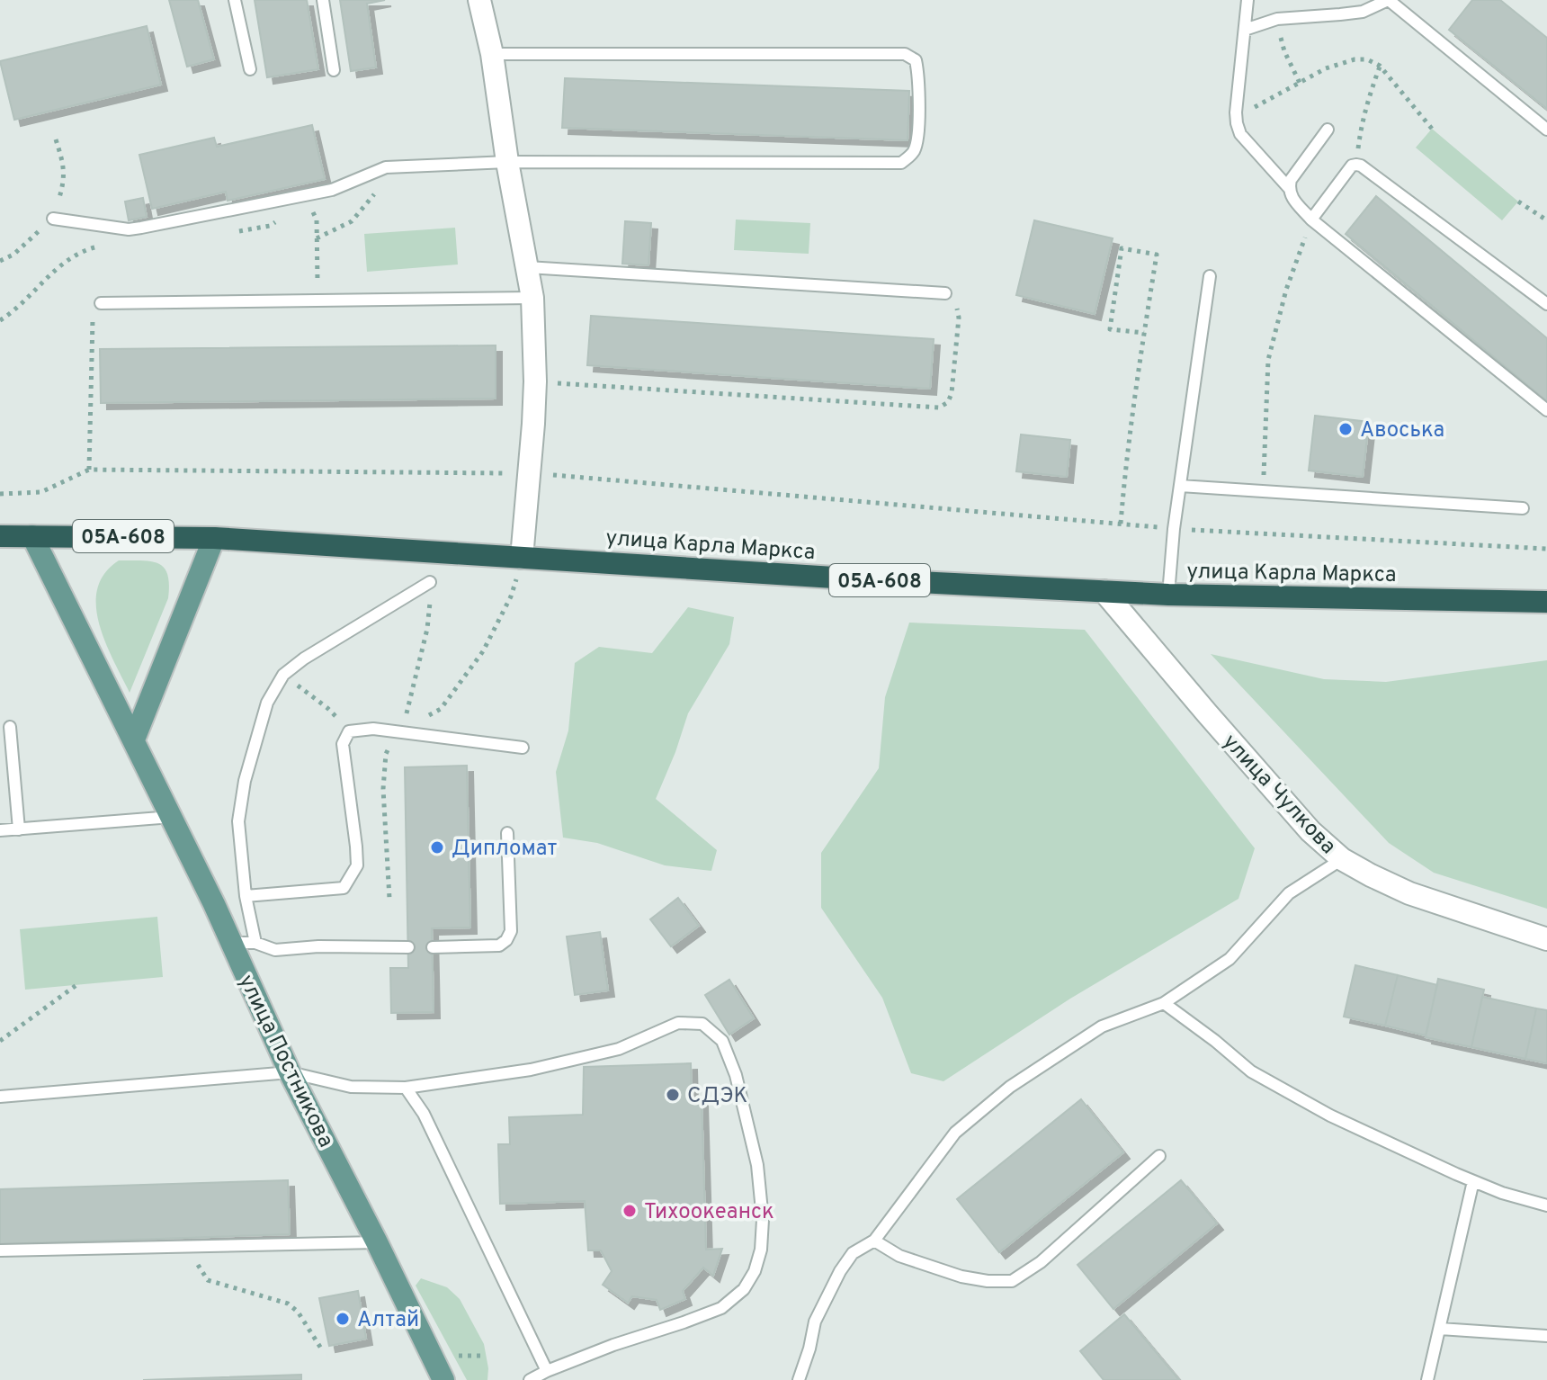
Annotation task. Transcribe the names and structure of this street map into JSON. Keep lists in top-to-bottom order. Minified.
{"streets":{"highway":["05А-608","улица Карла Маркса"],"main road":["улица Постникова"],"street":["улица Чулкова"]},"crossings":[["улица Карла Маркса","улица Чулкова"],["улица Карла Маркса","улица Постникова"]],"places":["Авоська","Дипломат","СДЭК","Тихоокеанск","Алтай"]}
